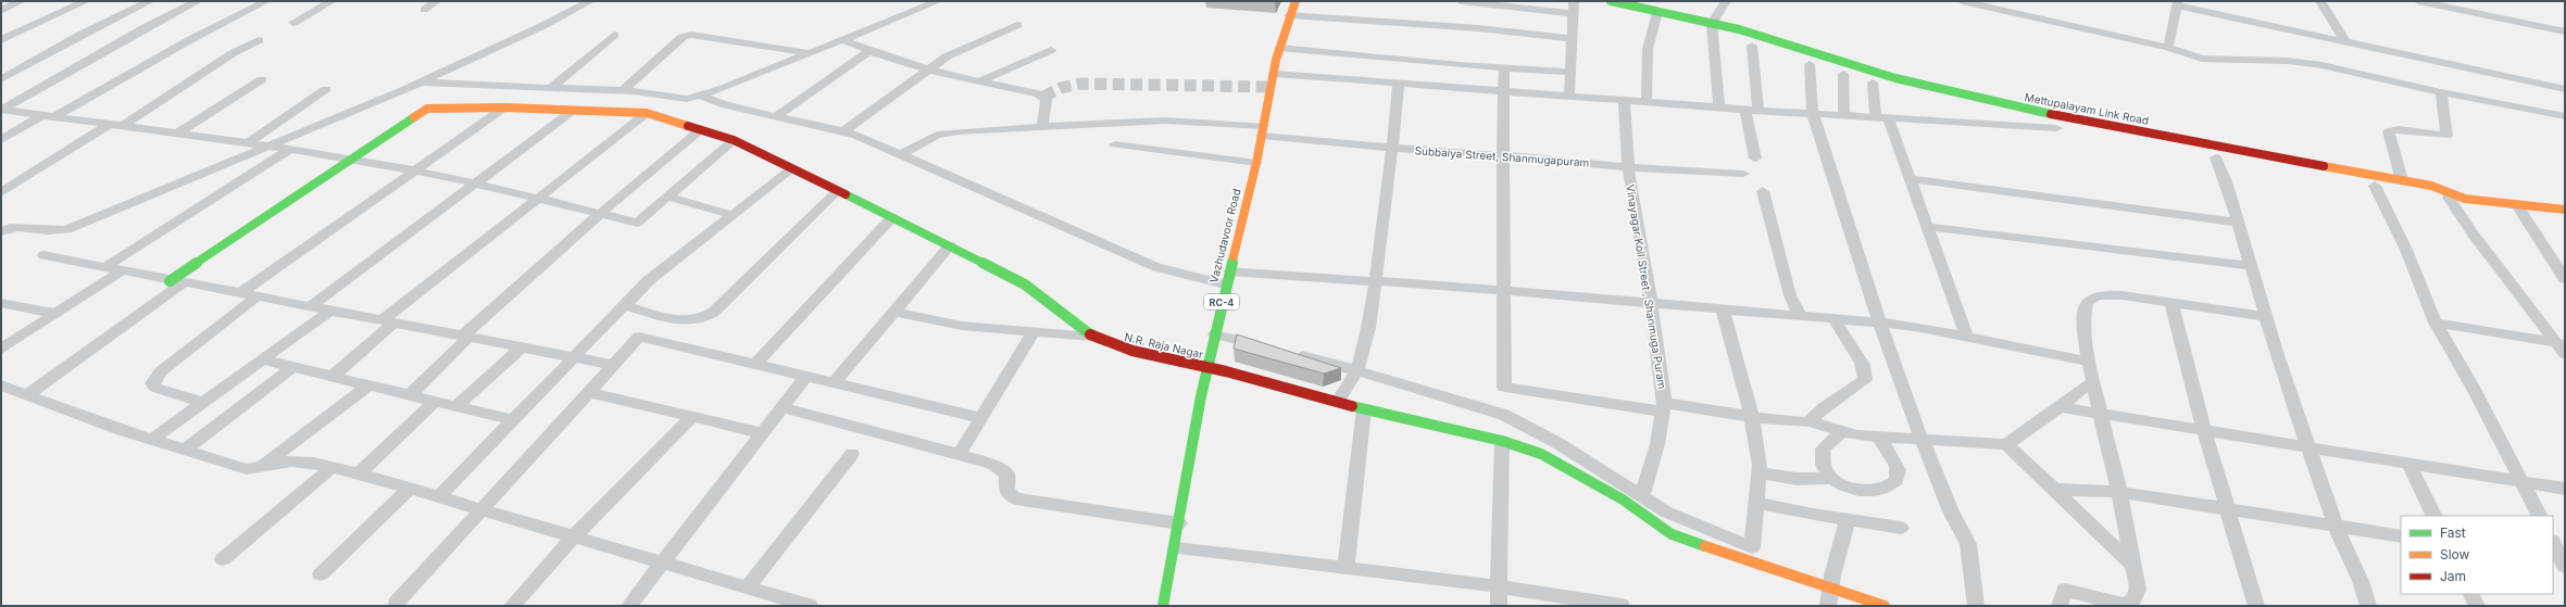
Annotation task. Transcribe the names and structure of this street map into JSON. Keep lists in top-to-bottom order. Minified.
{"streets":{"street":["Mettupalayam Link Road","Subbaiya Street, Shanmugapuram","Vazhudavoor Road","Vinayagar Koil Street , Shanmuga Puram","RC-4","N.R. Raja Nagar"]},"crossings":[["Subbaiya Street, Shanmugapuram","Vazhudavoor Road"],["Subbaiya Street, Shanmugapuram","Vinayagar Koil Street , Shanmuga Puram"],["Vazhudavoor Road","N.R. Raja Nagar"]],"legend":["Fast","Slow","Jam"]}
